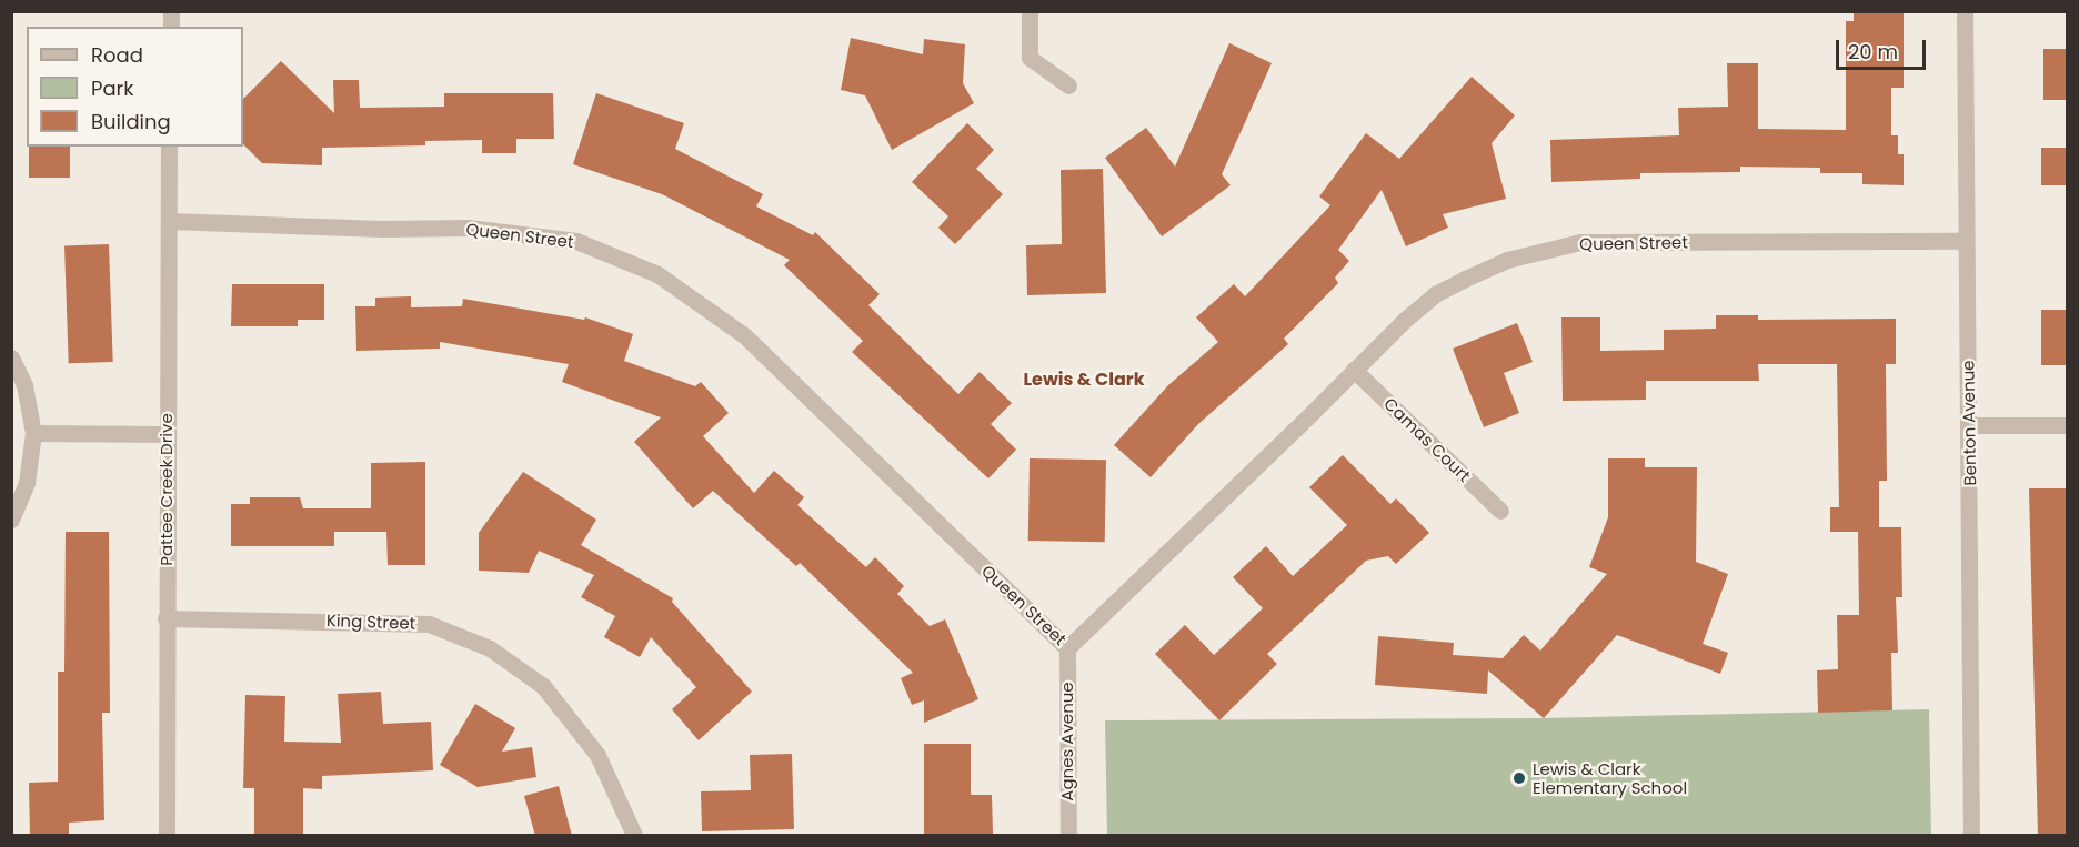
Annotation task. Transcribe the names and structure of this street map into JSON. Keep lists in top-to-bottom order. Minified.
{"streets":{"street":["Queen Street","Benton Avenue","Camas Court","Pattee Creek Drive","King Street","Agnes Avenue"]},"crossings":[["Queen Street","Benton Avenue"],["Queen Street","Camas Court"],["Queen Street","Pattee Creek Drive"],["Queen Street","Agnes Avenue"],["Pattee Creek Drive","King Street"]],"districts":["Lewis & Clark"],"places":["Lewis & Clark Elementary School"],"legend":["Road","Park","Building"],"scale_bar":"20 m"}
